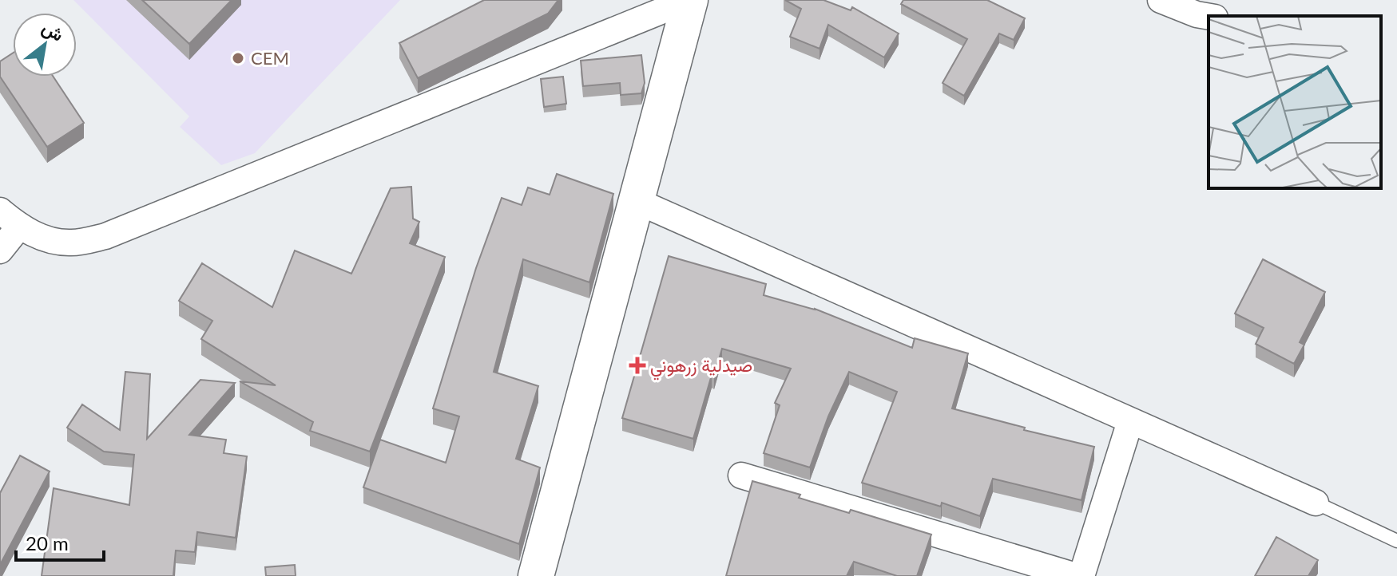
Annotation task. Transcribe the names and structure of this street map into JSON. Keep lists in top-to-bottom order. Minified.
{"places":{"other":["CEM"],"health":["صيدلية زرهوني"]},"scale_bar":"20 m","north":"top right"}
